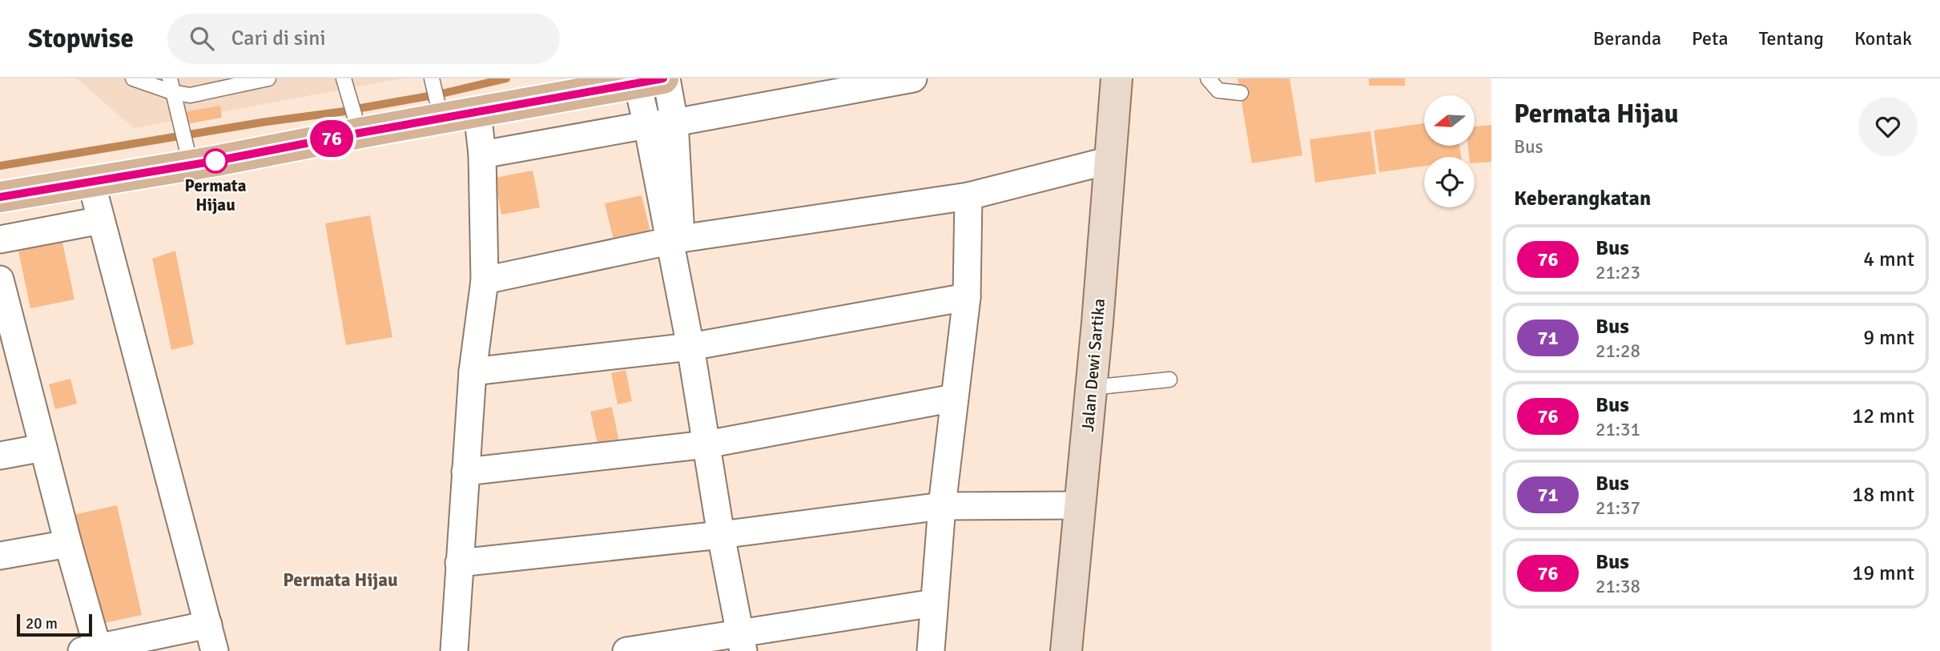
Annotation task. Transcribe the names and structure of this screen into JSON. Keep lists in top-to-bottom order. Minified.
{"streets":{"main road":["Jalan Dewi Sartika"]},"districts":["Permata Hijau"],"places":["Permata Hijau"],"lines":["bus line 76"],"scale_bar":"20 m","north":"left","page":{"header":"Stopwise","search":"Cari di sini","nav":["Beranda","Peta","Tentang","Kontak"],"on_map":"76","heading":[["Permata Hijau","Bus"],"Keberangkatan"],"list":[{"mark":"76","name":"Bus","note":"21:23","value":"4 mnt"},{"mark":"71","name":"Bus","note":"21:28","value":"9 mnt"},{"mark":"76","name":"Bus","note":"21:31","value":"12 mnt"},{"mark":"71","name":"Bus","note":"21:37","value":"18 mnt"},{"mark":"76","name":"Bus","note":"21:38","value":"19 mnt"}],"scale":"20 m"}}
